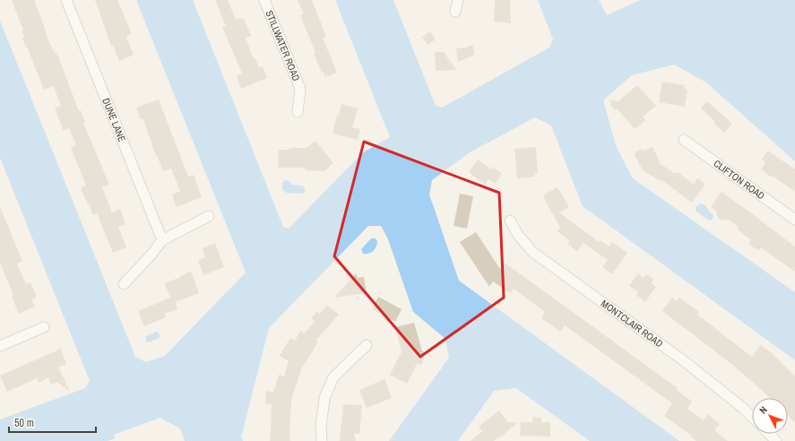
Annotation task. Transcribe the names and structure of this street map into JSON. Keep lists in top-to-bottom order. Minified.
{"streets":{"street":["STILLWATER ROAD","DUNE LANE","CLIFTON ROAD","MONTCLAIR ROAD"]},"scale_bar":"50 m","north":"top left"}
